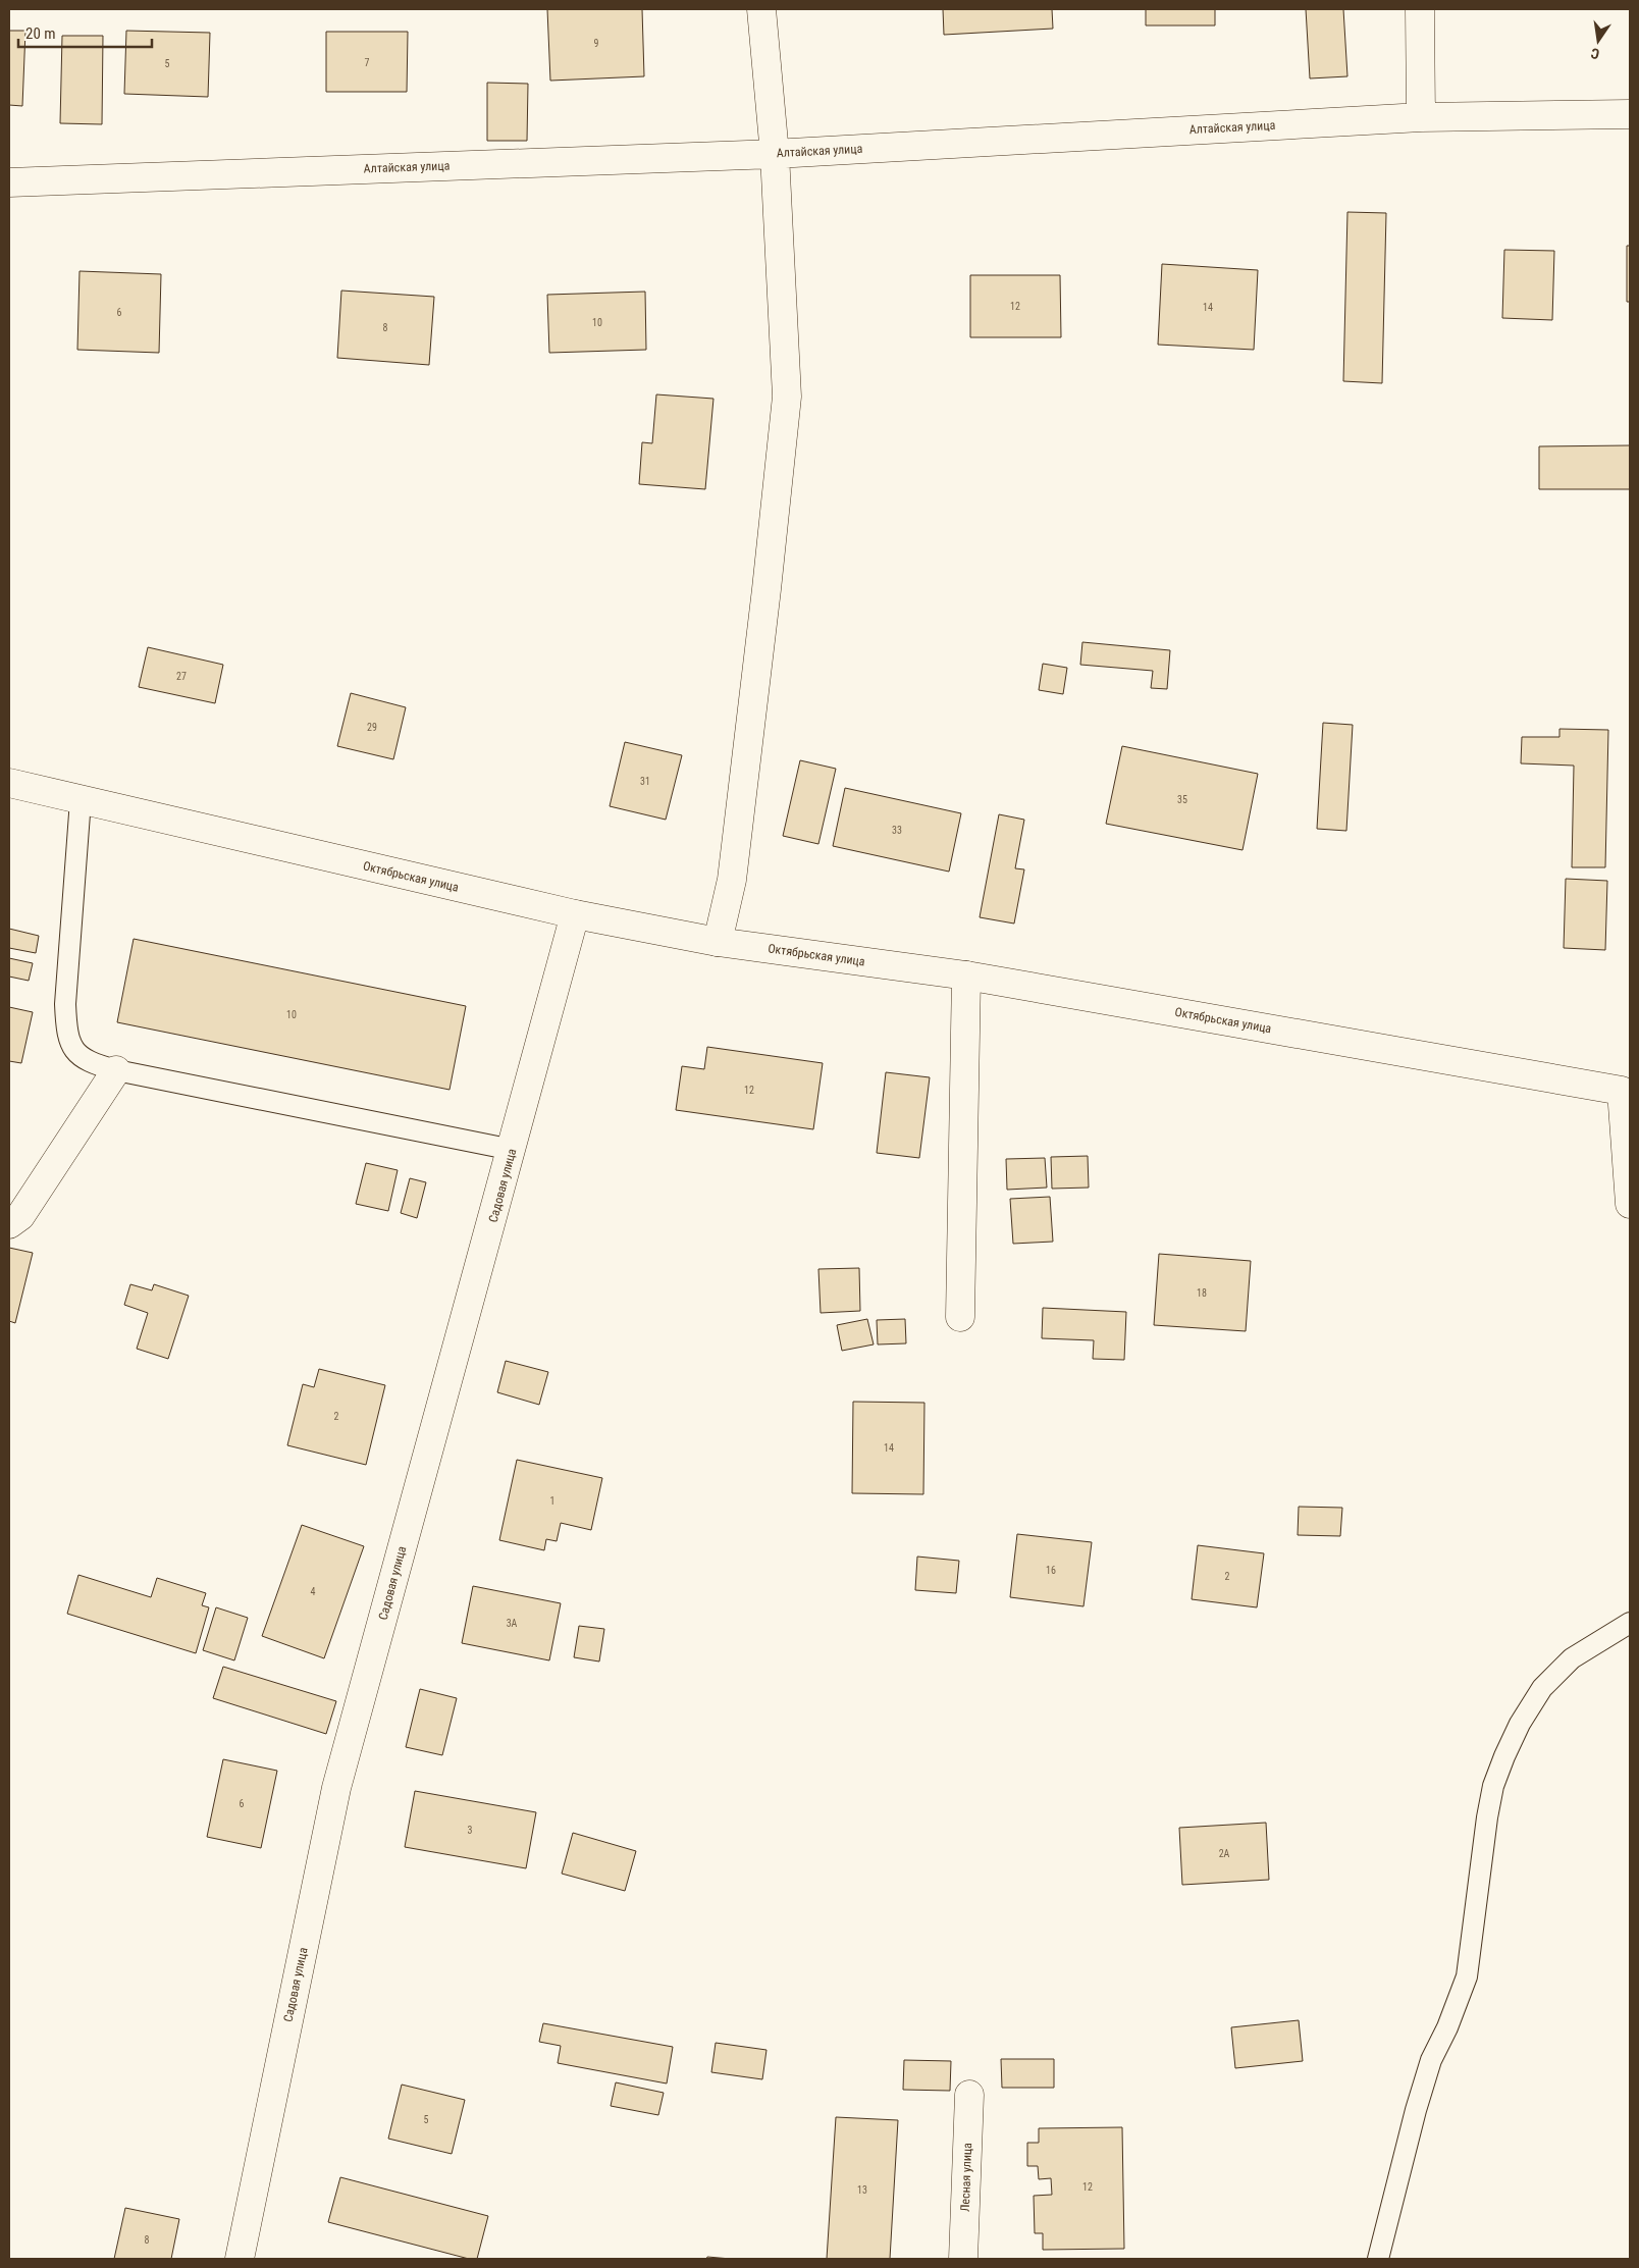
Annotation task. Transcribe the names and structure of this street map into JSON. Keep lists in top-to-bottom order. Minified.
{"streets":{"street":["Алтайская улица","Октябрьская улица","Садовая улица","Лесная улица"]},"crossings":[["Октябрьская улица","Садовая улица"]],"house_numbers":["9","7","5","12","14","6","10","8","27","29","31","35","33","10","12","18","2","14","1","16","2","4","3А","6","3","2А","5","12","13","8"],"scale_bar":"20 m","north":"bottom"}
